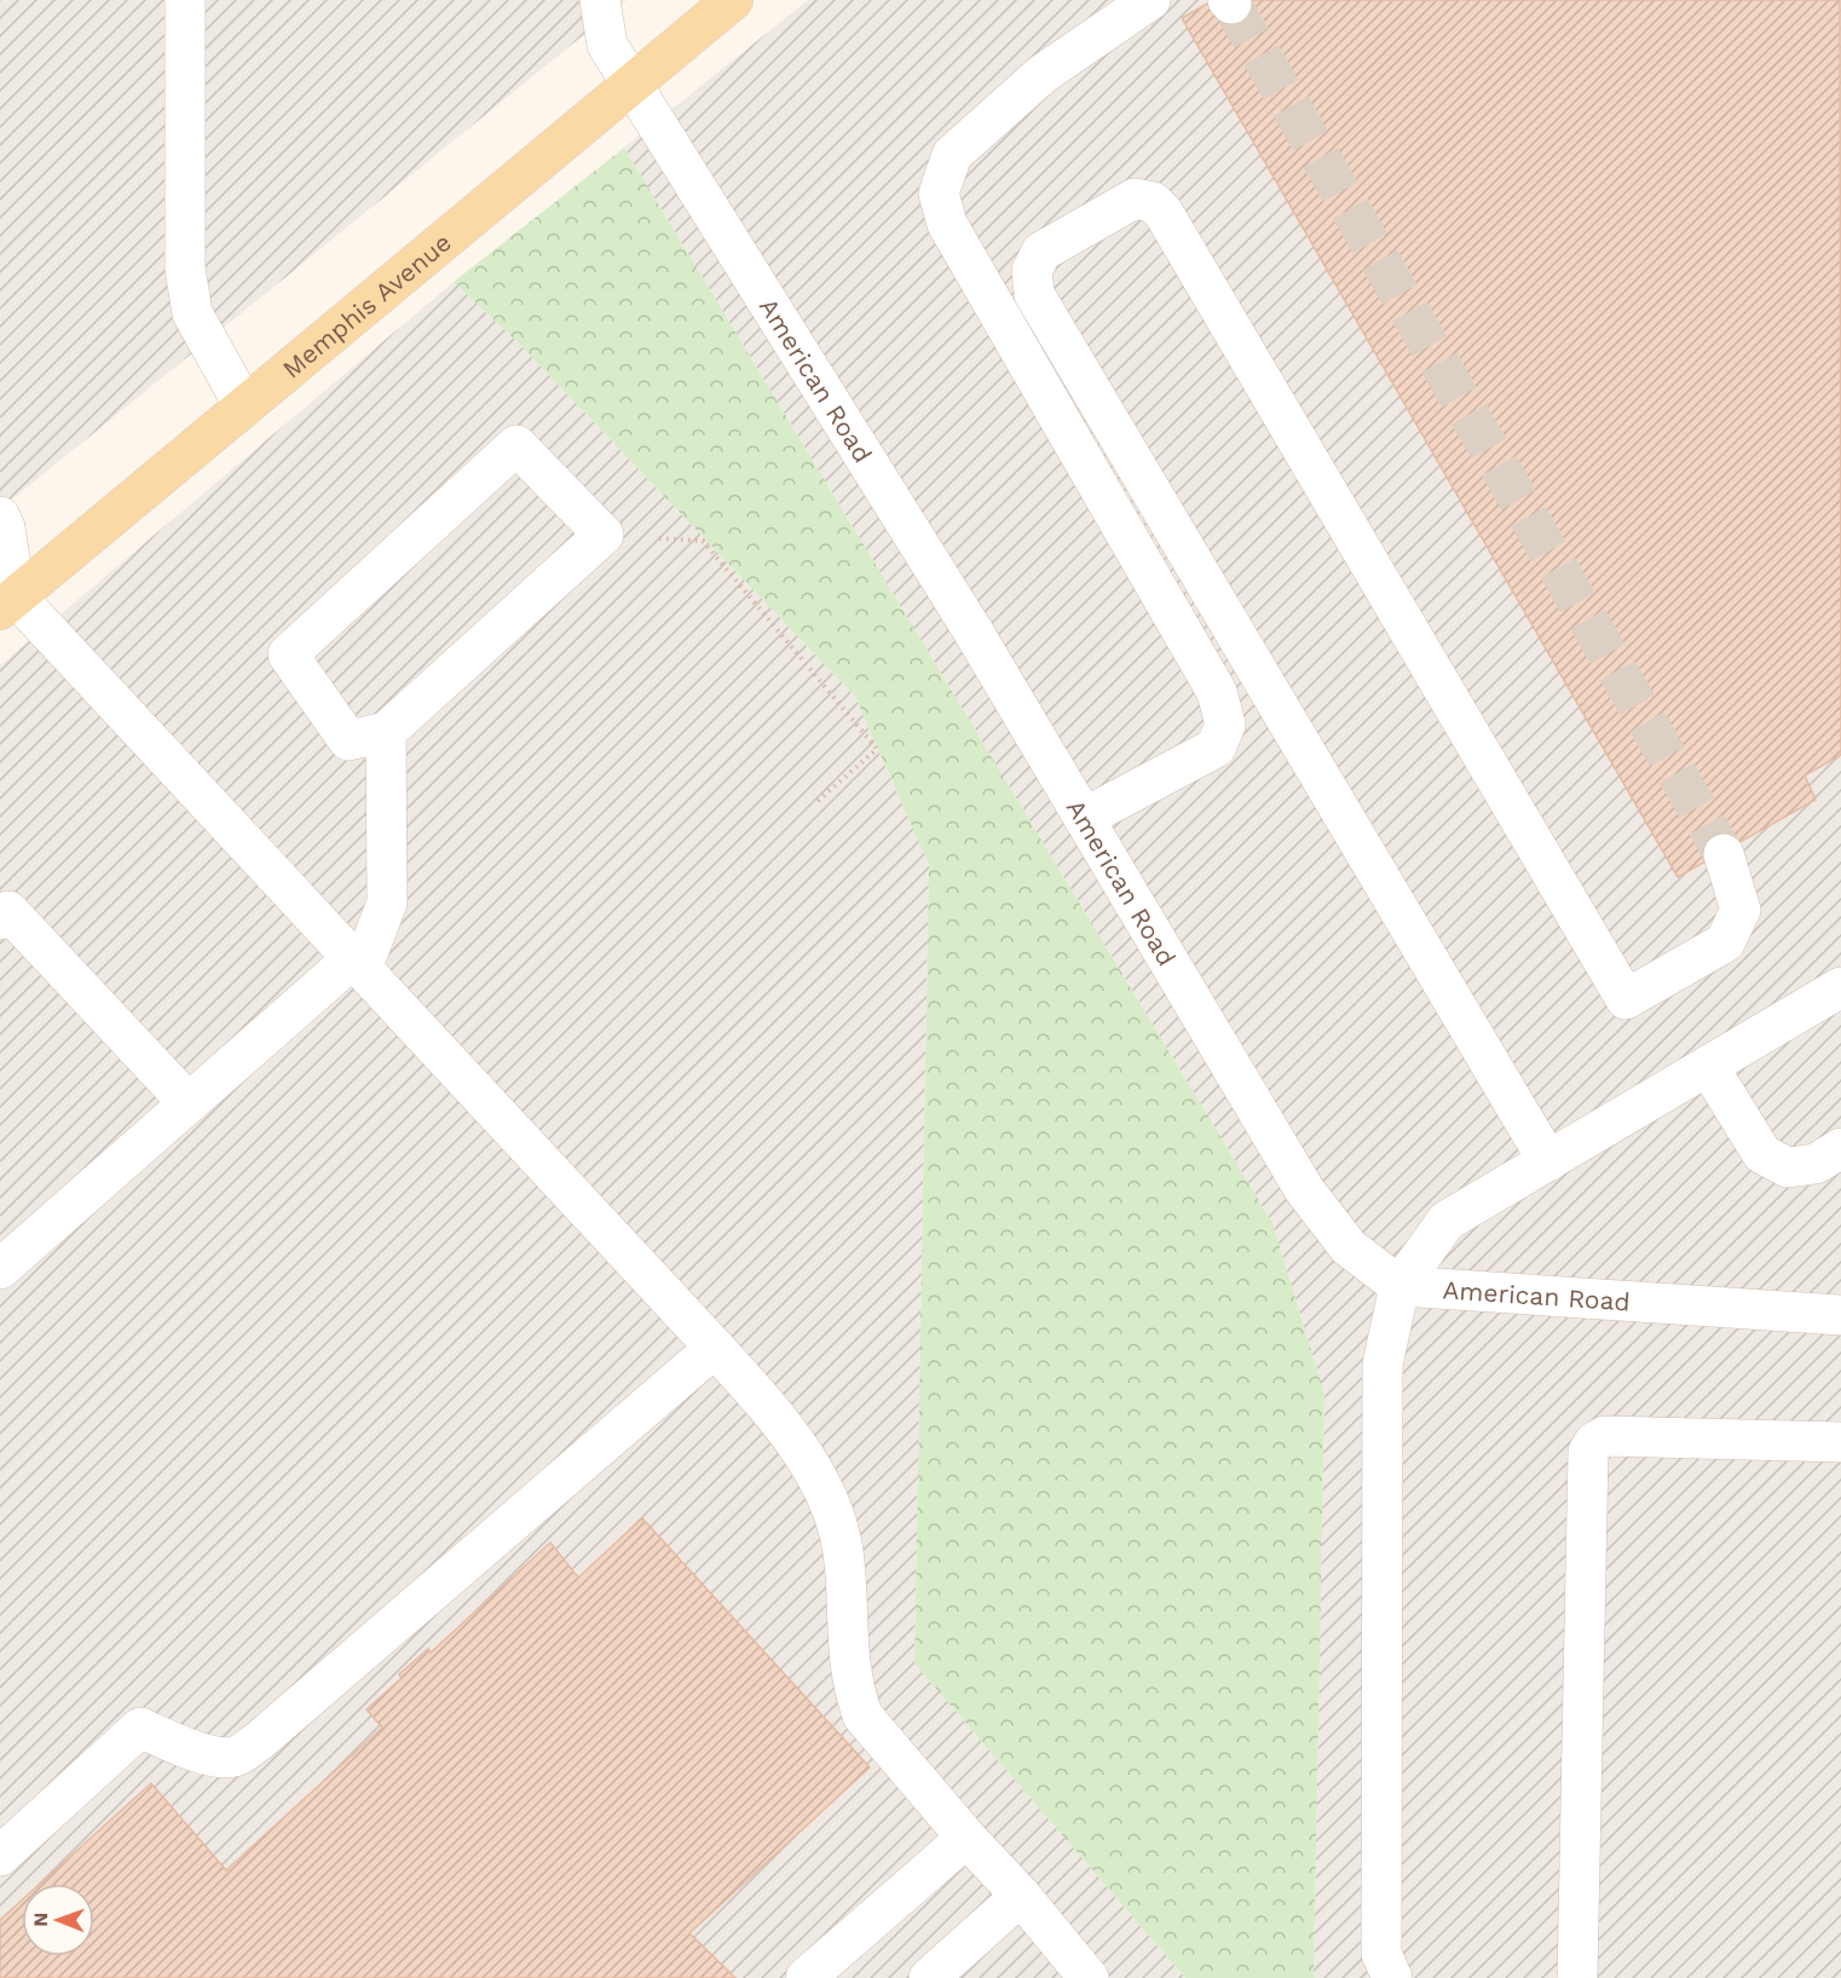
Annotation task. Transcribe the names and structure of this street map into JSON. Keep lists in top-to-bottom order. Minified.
{"streets":{"main road":["Memphis Avenue"],"street":["American Road"]},"crossings":[["Memphis Avenue","American Road"]],"north":"left"}
